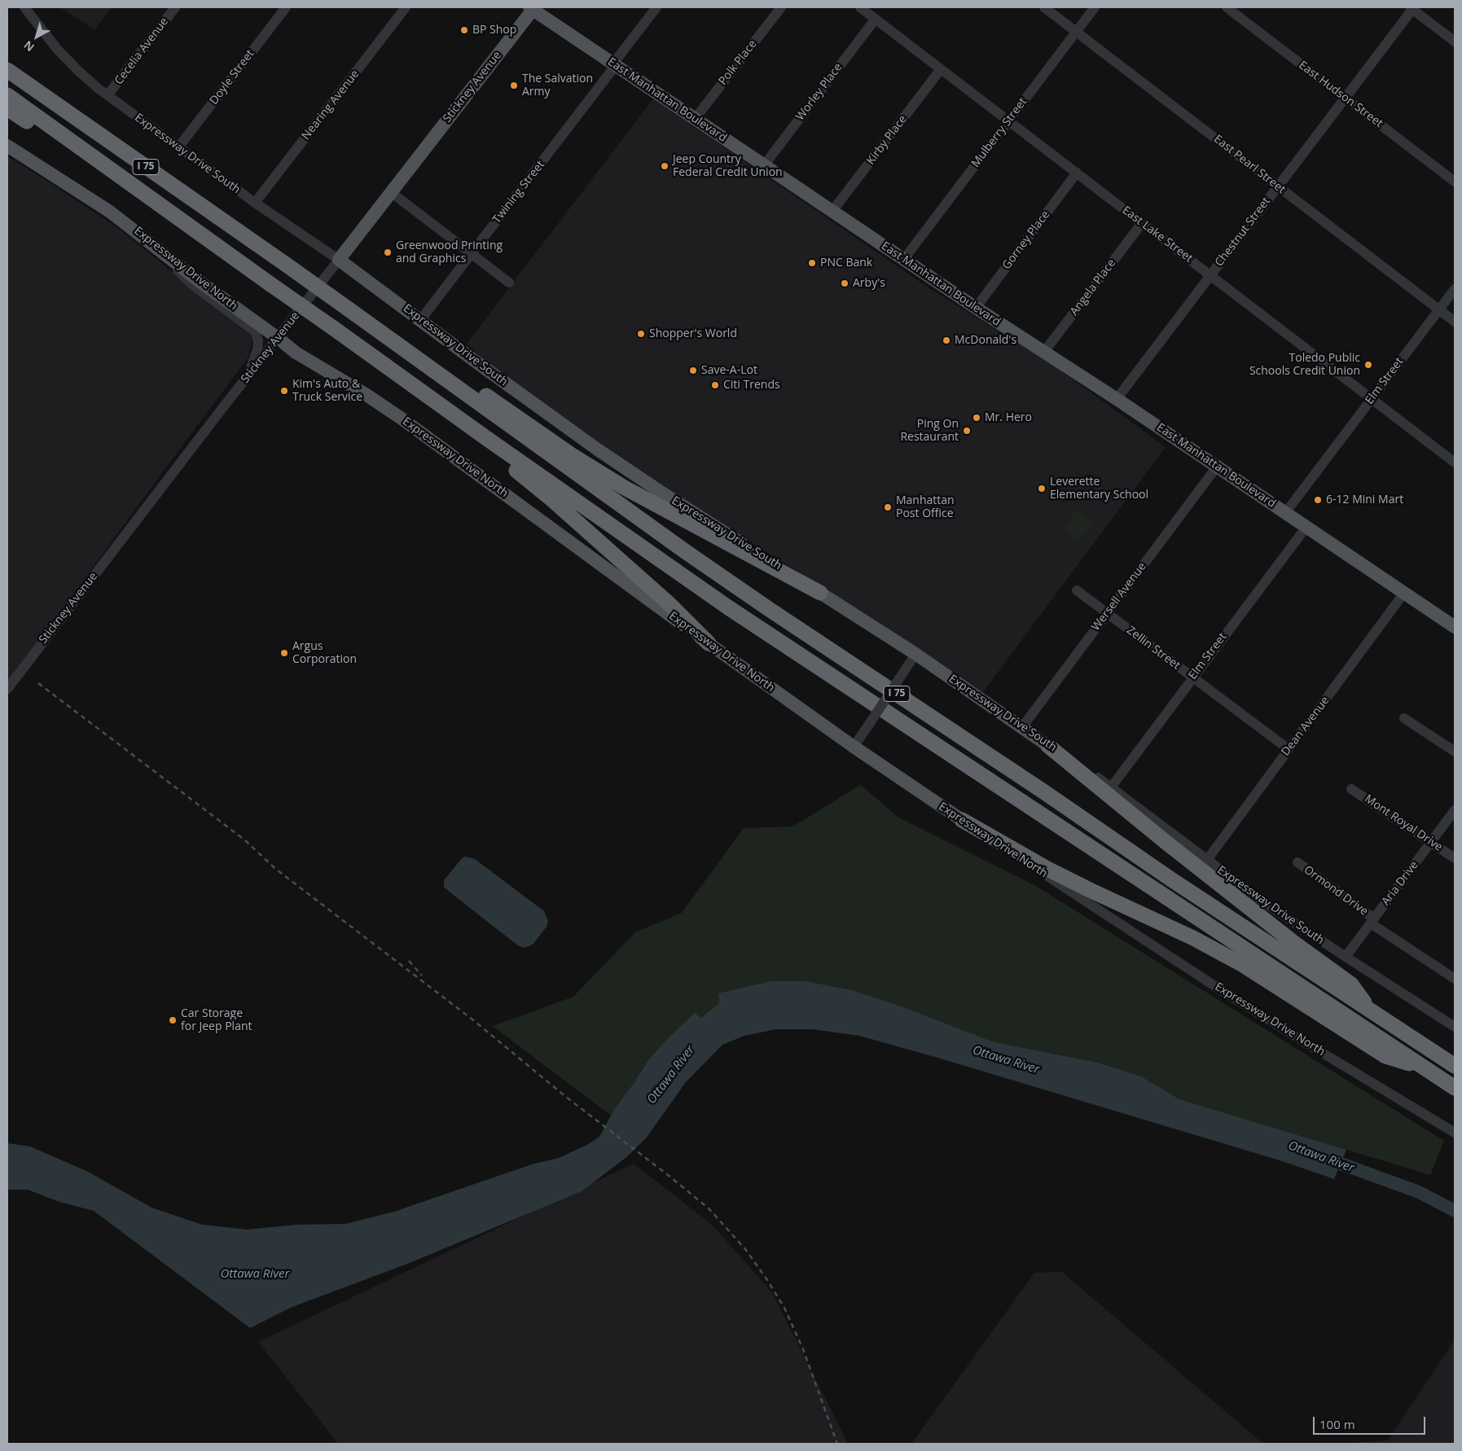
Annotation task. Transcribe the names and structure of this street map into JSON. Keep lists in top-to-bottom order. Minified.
{"streets":{"highway":["I 75"],"main road":["Stickney Avenue","East Manhattan Boulevard","Expressway Drive South","Expressway Drive North"],"street":["Cecelia Avenue","Polk Place","Doyle Street","Worley Place","East Hudson Street","Nearing Avenue","Mulberry Street","Kirby Place","East Pearl Street","Twining Street","Chestnut Street","East Lake Street","Gorney Place","Angela Place","Elm Street","Wersell Avenue","Zellin Street","Dean Avenue","Mont Royal Drive","Aria Drive","Ormond Drive"]},"crossings":[["Cecelia Avenue","Expressway Drive South"],["Polk Place","East Manhattan Boulevard"],["Doyle Street","Expressway Drive South"],["Stickney Avenue","East Manhattan Boulevard"],["Stickney Avenue","Expressway Drive South"],["Stickney Avenue","Expressway Drive North"],["Worley Place","East Manhattan Boulevard"],["Worley Place","East Lake Street"],["East Hudson Street","Chestnut Street"],["East Manhattan Boulevard","Mulberry Street"],["East Manhattan Boulevard","Kirby Place"],["East Manhattan Boulevard","Twining Street"],["East Manhattan Boulevard","Chestnut Street"],["East Manhattan Boulevard","Gorney Place"],["East Manhattan Boulevard","Angela Place"],["East Manhattan Boulevard","Elm Street"],["East Manhattan Boulevard","Wersell Avenue"],["East Manhattan Boulevard","Dean Avenue"],["Nearing Avenue","Expressway Drive South"],["Mulberry Street","East Pearl Street"],["Mulberry Street","East Lake Street"],["Kirby Place","East Lake Street"],["Expressway Drive South","Twining Street"],["Expressway Drive South","Elm Street"],["Expressway Drive South","Wersell Avenue"],["Expressway Drive South","Dean Avenue"],["Expressway Drive South","Aria Drive"],["East Pearl Street","Chestnut Street"],["East Pearl Street","Elm Street"],["Chestnut Street","East Lake Street"],["East Lake Street","Gorney Place"],["East Lake Street","Angela Place"],["East Lake Street","Elm Street"],["Elm Street","Zellin Street"],["Wersell Avenue","Zellin Street"],["Zellin Street","Dean Avenue"],["Mont Royal Drive","Aria Drive"],["Aria Drive","Ormond Drive"]],"water":["Ottawa River"],"places":["BP Shop","The Salvation Army","Jeep Country Federal Credit Union","Greenwood Printing and Graphics","PNC Bank","Arby's","Shopper's World","McDonald's","Toledo Public Schools Credit Union","Save-A-Lot","Citi Trends","Kim's Auto & Truck Service","Mr. Hero","Ping On Restaurant","Leverette Elementary School","6-12 Mini Mart","Manhattan Post Office","Argus Corporation","Car Storage for Jeep Plant"],"scale_bar":"100 m","north":"bottom left"}
